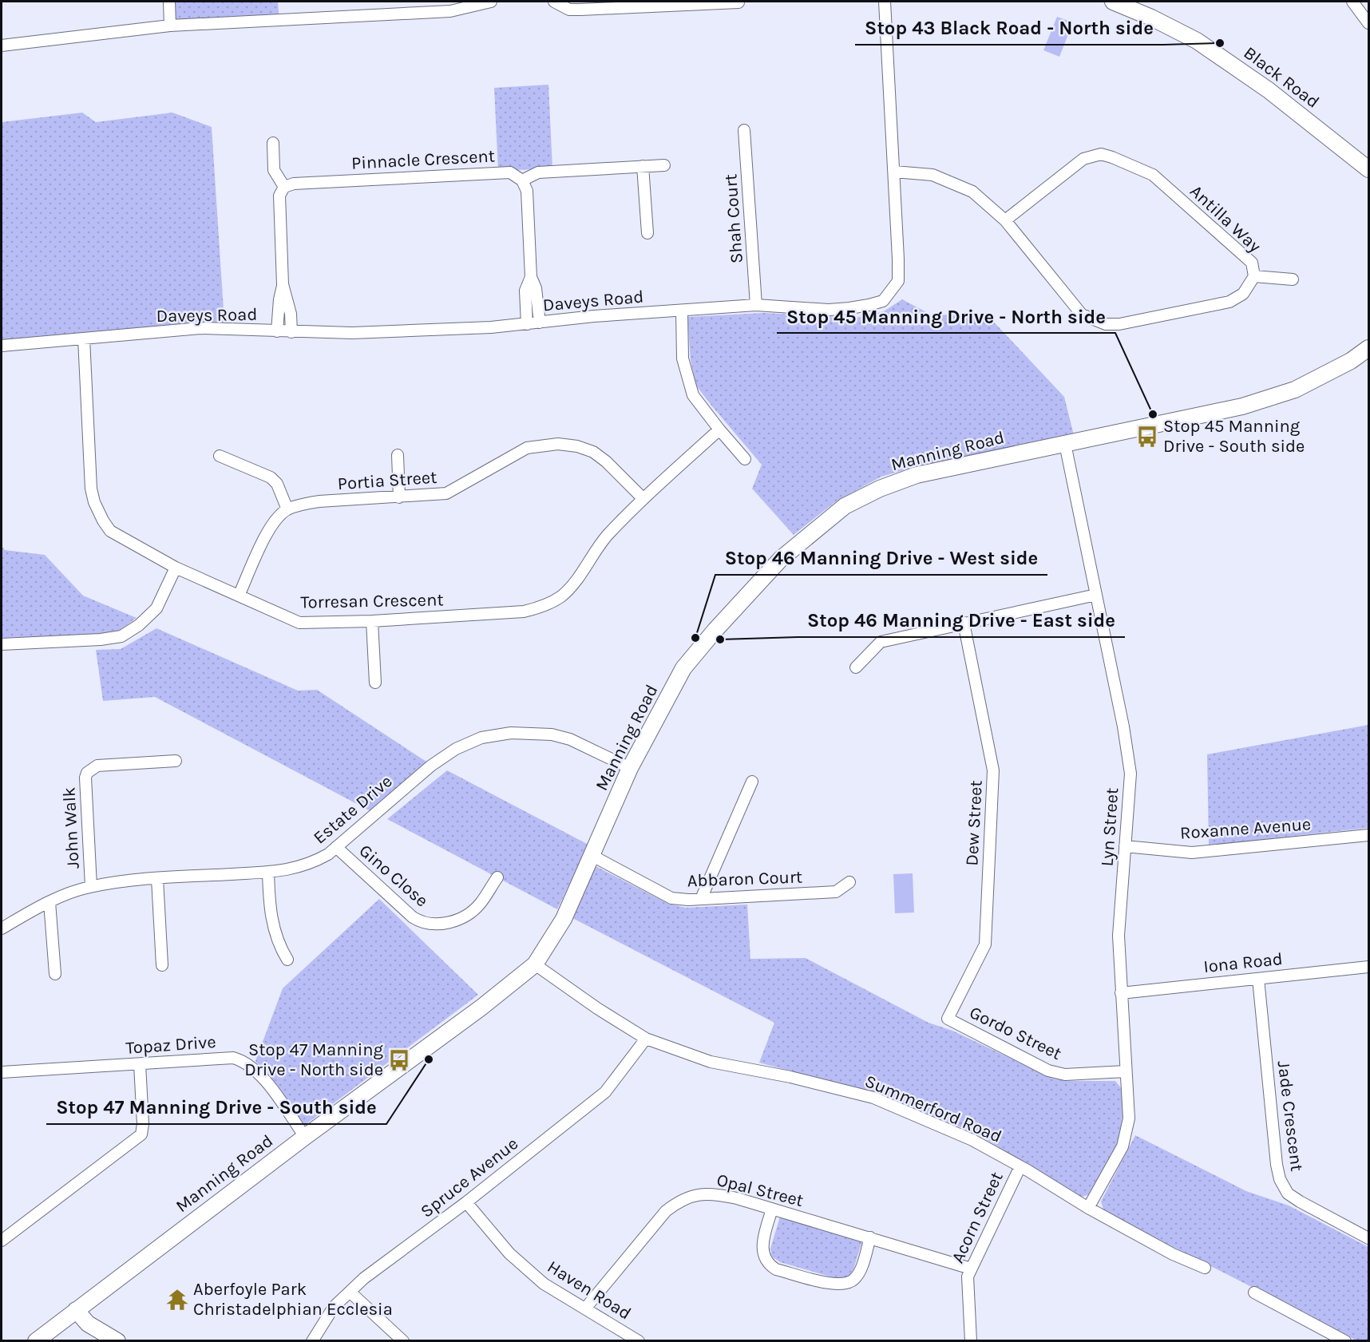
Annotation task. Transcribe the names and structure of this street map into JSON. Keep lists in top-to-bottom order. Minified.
{"streets":{"street":["Black Road","Pinnacle Crescent","Shah Court","Antilla Way","Daveys Road","Manning Road","Portia Street","Torresan Crescent","Estate Drive","Dew Street","Lyn Street","John Walk","Roxanne Avenue","Gino Close","Abbaron Court","Iona Road","Gordo Street","Topaz Drive","Summerford Road","Jade Crescent","Spruce Avenue","Opal Street","Acorn Street","Haven Road"]},"crossings":[["Shah Court","Daveys Road"],["Antilla Way","Daveys Road"],["Daveys Road","Torresan Crescent"],["Manning Road","Estate Drive"],["Manning Road","Lyn Street"],["Manning Road","Abbaron Court"],["Manning Road","Topaz Drive"],["Manning Road","Summerford Road"],["Portia Street","Torresan Crescent"],["Estate Drive","John Walk"],["Estate Drive","Gino Close"],["Dew Street","Gordo Street"],["Lyn Street","Roxanne Avenue"],["Lyn Street","Iona Road"],["Lyn Street","Gordo Street"],["Lyn Street","Summerford Road"],["Iona Road","Jade Crescent"],["Summerford Road","Spruce Avenue"],["Summerford Road","Acorn Street"],["Spruce Avenue","Haven Road"],["Opal Street","Acorn Street"],["Opal Street","Haven Road"]],"places":{"other":["Stop 43 Black Road - North side","Stop 45 Manning Drive - North side","Stop 46 Manning Drive - West side","Stop 46 Manning Drive - East side","Stop 47 Manning Drive - South side"],"bus stop":["Stop 45 Manning Drive - South side","Stop 47 Manning Drive - North side"],"temple":["Aberfoyle Park Christadelphian Ecclesia"]}}
